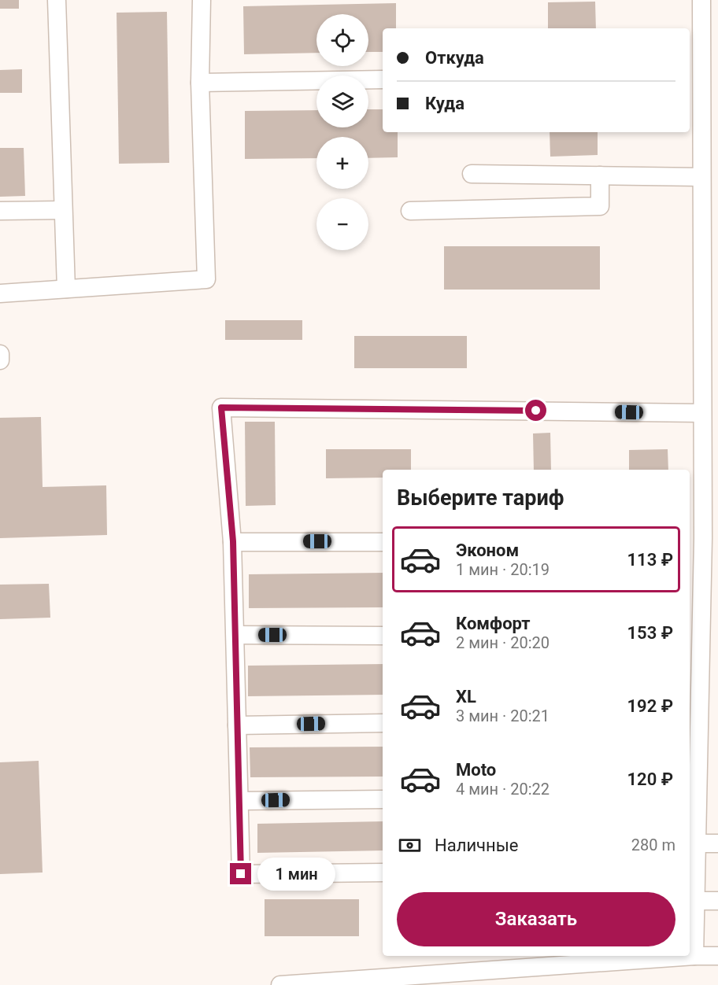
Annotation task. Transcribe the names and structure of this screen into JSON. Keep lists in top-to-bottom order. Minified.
{"page":{"map_buttons":["+","−"],"banner":["Откуда","Куда"],"heading":"Выберите тариф","list":[{"name":"Эконом","note":"1 мин · 20:19","value":"113 ₽"},{"name":"Комфорт","note":"2 мин · 20:20","value":"153 ₽"},{"name":"XL","note":"3 мин · 20:21","value":"192 ₽"},{"name":"Moto","note":"4 мин · 20:22","value":"120 ₽"}],"pay":["Наличные","280 m"],"bubble":"1 мин","buttons":"Заказать"}}
